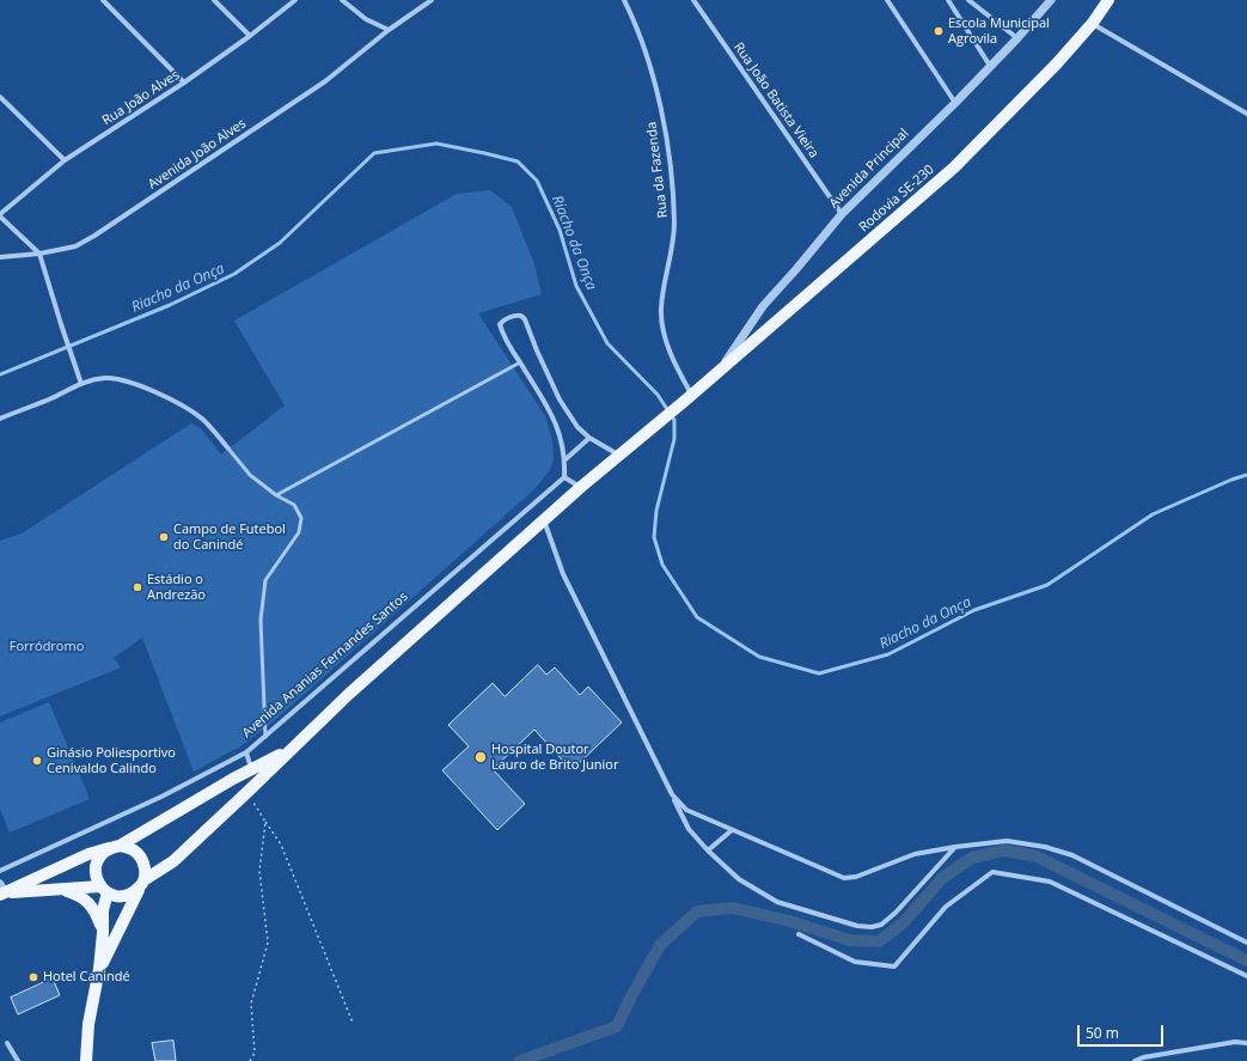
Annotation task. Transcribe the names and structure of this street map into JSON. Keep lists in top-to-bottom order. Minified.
{"streets":{"main road":["Rodovia SE-230"],"street":["Rua João Alves","Rua João Batista Vieira","Avenida João Alves","Avenida Principal","Rua da Fazenda","Avenida Ananias Fernandes Santos"]},"crossings":[["Rua João Batista Vieira","Avenida Principal"],["Avenida Principal","Rodovia SE-230"],["Rua da Fazenda","Rodovia SE-230"]],"water":["Riacho da Onça"],"parks":["Forródromo"],"places":["Escola Municipal Agrovila","Campo de Futebol do Canindé","Estádio o Andrezão","Hospital Doutor Lauro de Brito Junior","Ginásio Poliesportivo Cenivaldo Calindo","Hotel Canindé"],"scale_bar":"50 m"}
